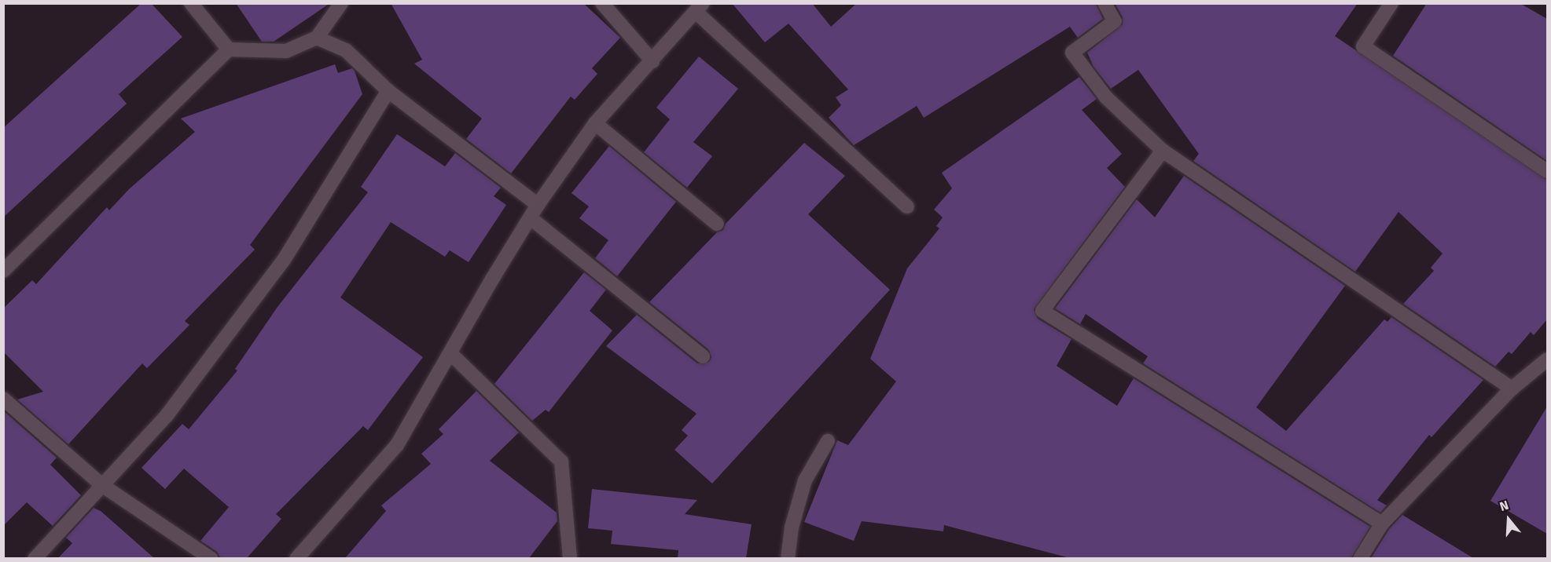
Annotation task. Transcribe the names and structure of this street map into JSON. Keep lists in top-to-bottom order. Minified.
{"north":"top"}
